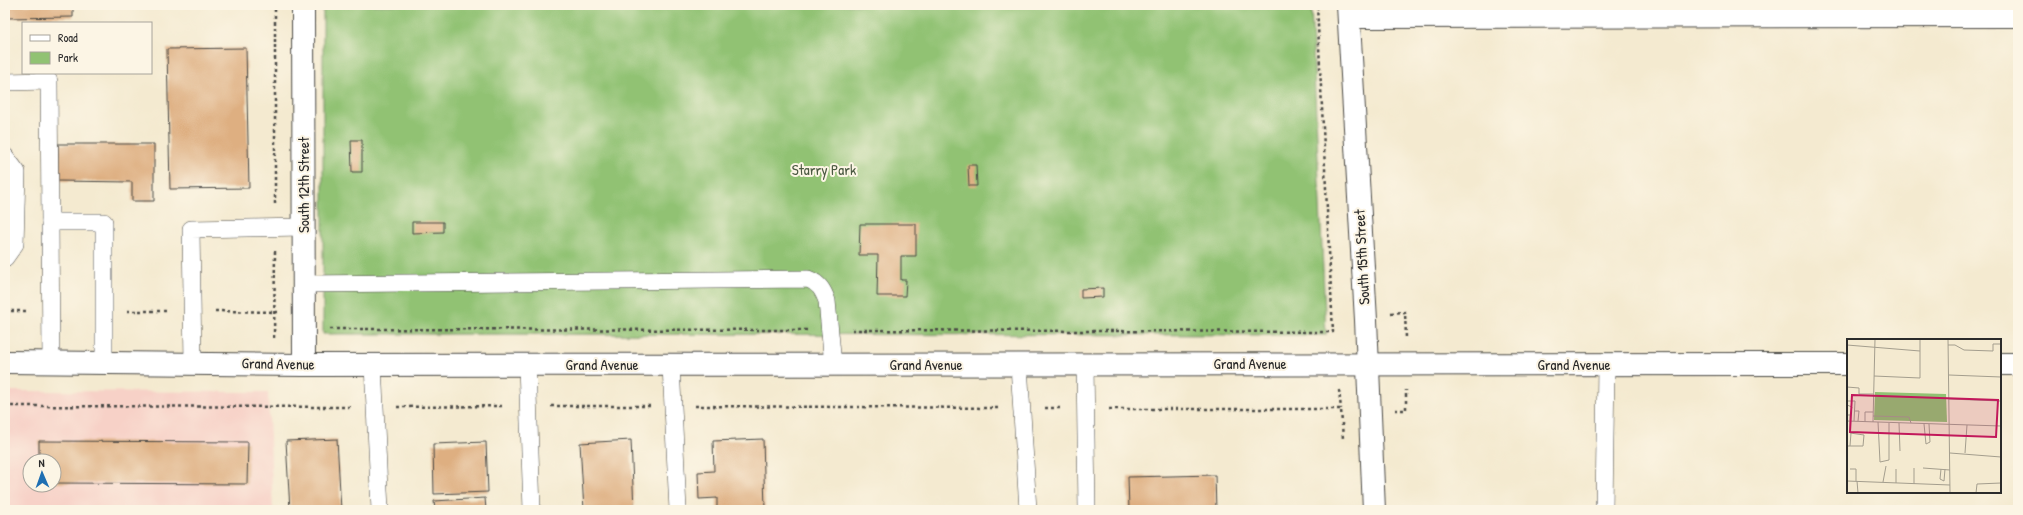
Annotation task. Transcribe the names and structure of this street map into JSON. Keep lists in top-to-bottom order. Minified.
{"streets":{"street":["South 12th Street","South 15th Street","Grand Avenue"]},"crossings":[["South 12th Street","Grand Avenue"],["South 15th Street","Grand Avenue"]],"parks":["Starry Park"],"legend":["Road","Park"],"north":"top"}
